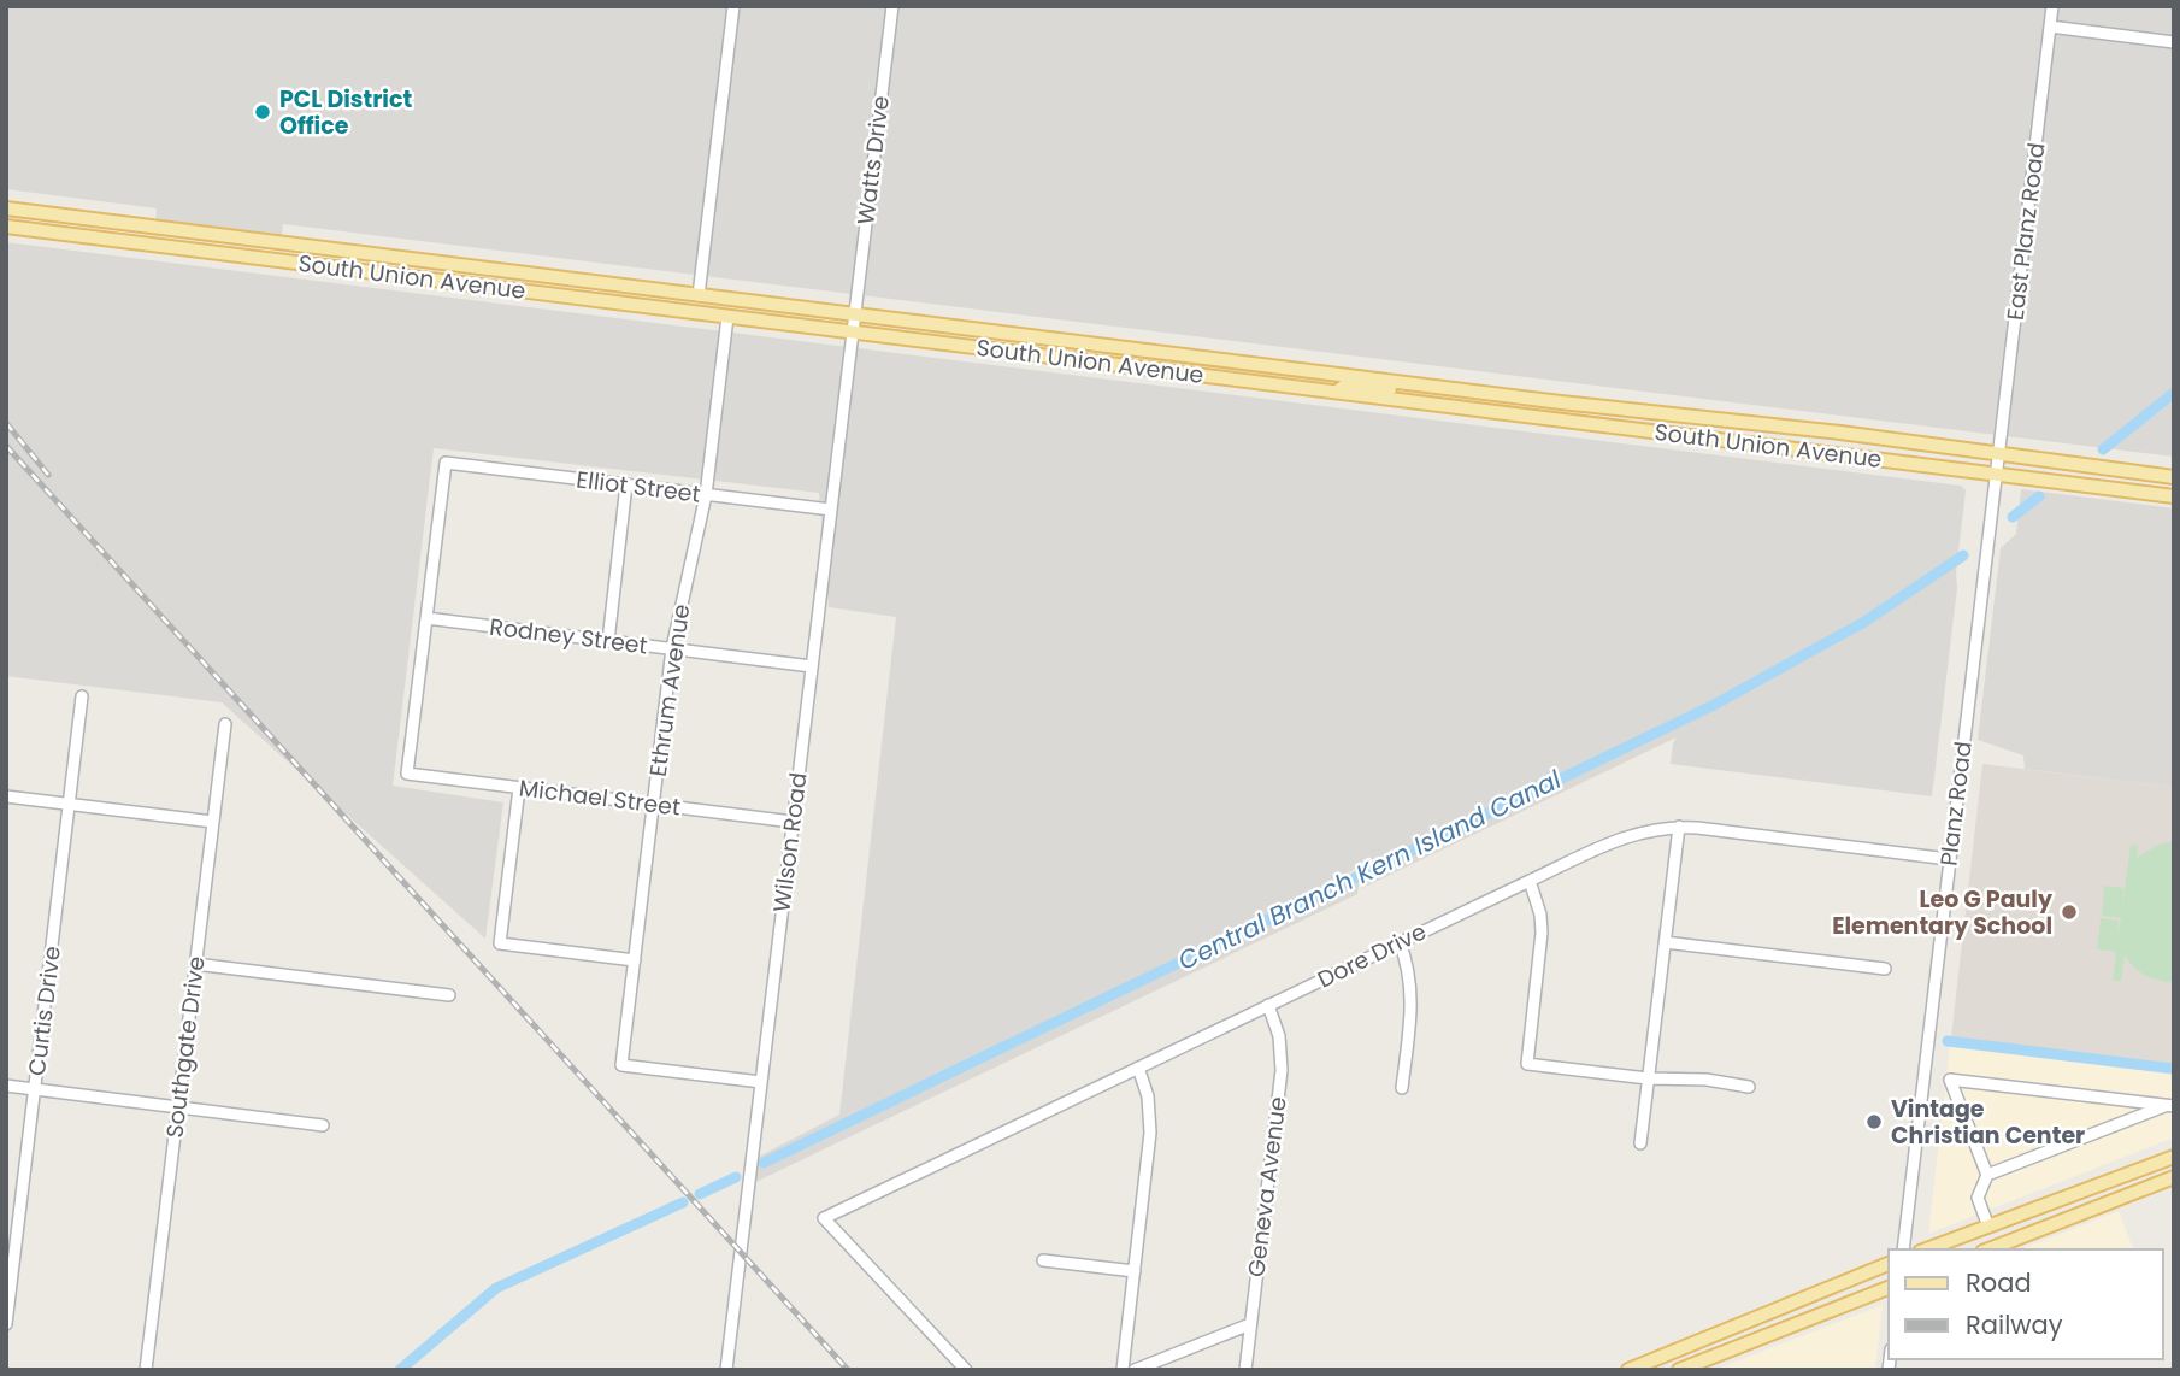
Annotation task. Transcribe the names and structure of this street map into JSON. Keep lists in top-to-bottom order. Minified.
{"streets":{"main road":["South Union Avenue"],"street":["Watts Drive","East Planz Road","Elliot Street","Rodney Street","Ethrum Avenue","Michael Street","Planz Road","Wilson Road","Dore Drive","Curtis Drive","Southgate Drive","Geneva Avenue"]},"crossings":[["Watts Drive","South Union Avenue"],["Watts Drive","Wilson Road"],["East Planz Road","South Union Avenue"],["East Planz Road","Planz Road"],["South Union Avenue","Ethrum Avenue"],["South Union Avenue","Planz Road"],["South Union Avenue","Wilson Road"],["Elliot Street","Rodney Street"],["Elliot Street","Ethrum Avenue"],["Elliot Street","Michael Street"],["Elliot Street","Wilson Road"],["Rodney Street","Ethrum Avenue"],["Rodney Street","Michael Street"],["Rodney Street","Wilson Road"],["Ethrum Avenue","Michael Street"],["Ethrum Avenue","Wilson Road"],["Michael Street","Wilson Road"],["Planz Road","Dore Drive"],["Dore Drive","Geneva Avenue"]],"water":["Central Branch Kern Island Canal"],"places":["PCL District Office","Leo G Pauly Elementary School","Vintage Christian Center"],"legend":["Road","Railway"]}
